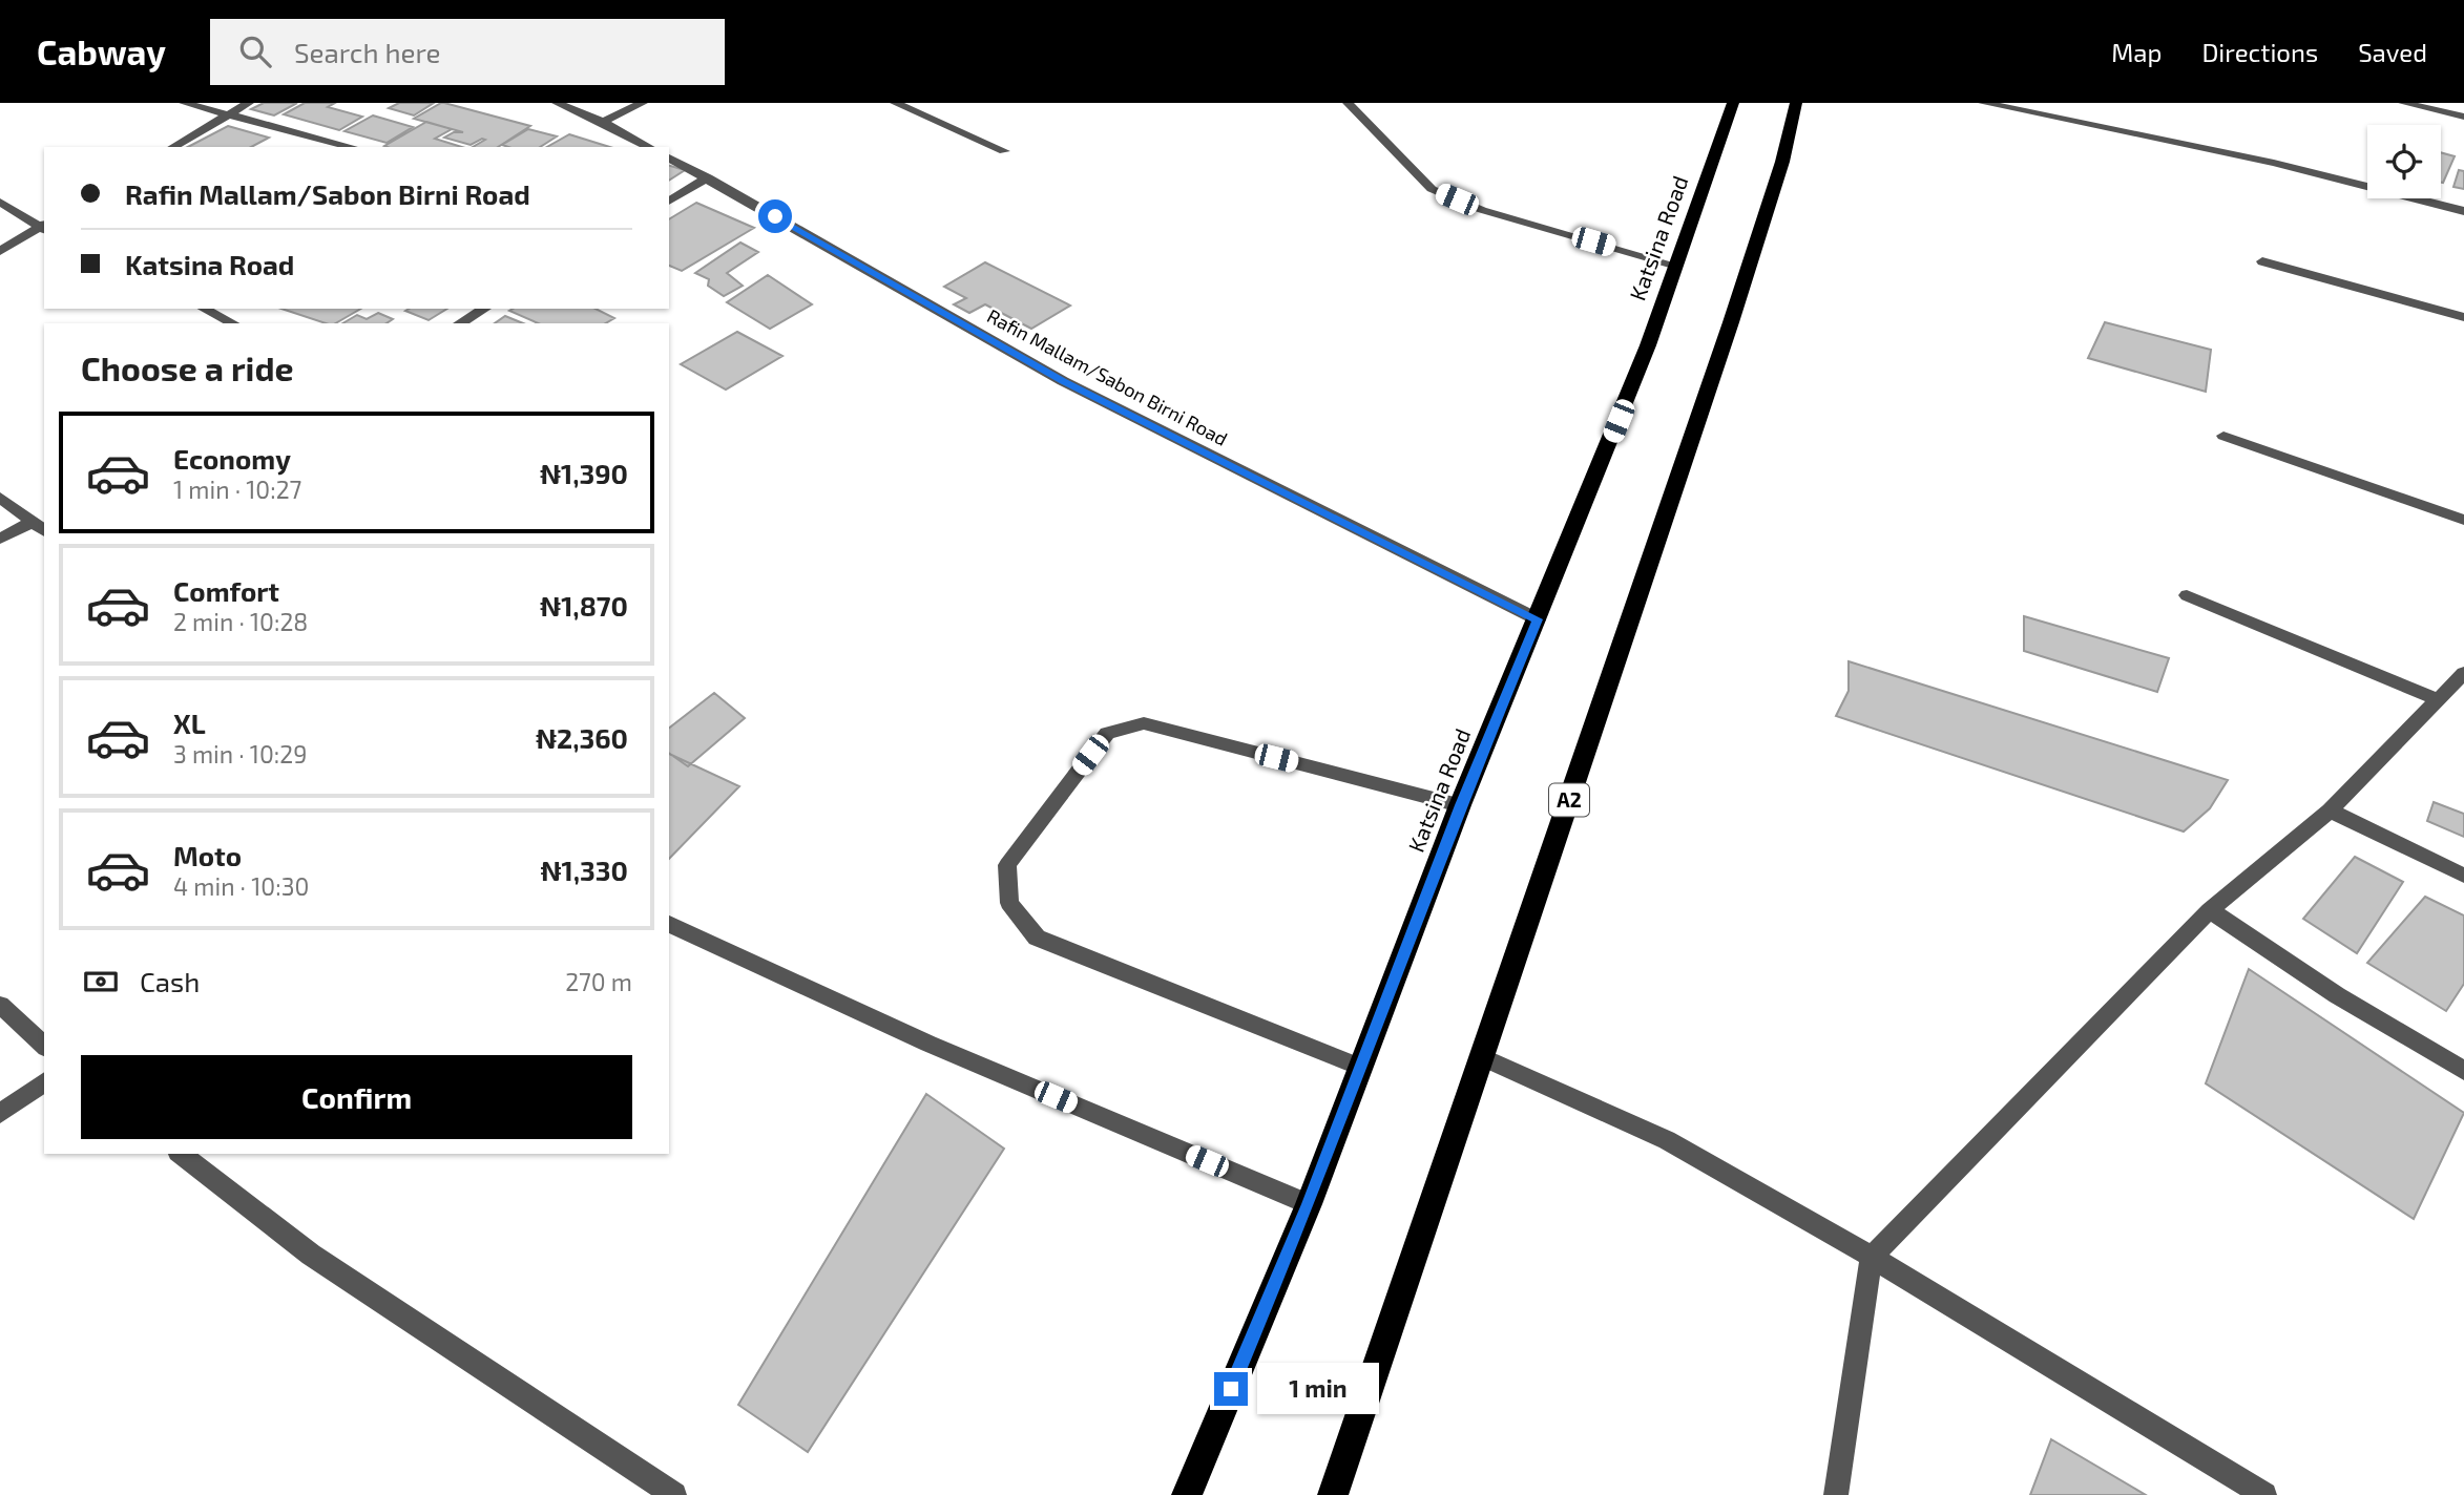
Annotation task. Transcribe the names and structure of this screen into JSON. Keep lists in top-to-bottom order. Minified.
{"streets":{"highway":["Katsina Road","A2"],"street":["Rafin Mallam/Sabon Birni Road"]},"crossings":[["Katsina Road","Rafin Mallam/Sabon Birni Road"]],"page":{"header":"Cabway","search":"Search here","nav":["Map","Directions","Saved"],"banner":["Rafin Mallam/Sabon Birni Road","Katsina Road"],"heading":"Choose a ride","list":[{"name":"Economy","note":"1 min · 10:27","value":"₦1,390"},{"name":"Comfort","note":"2 min · 10:28","value":"₦1,870"},{"name":"XL","note":"3 min · 10:29","value":"₦2,360"},{"name":"Moto","note":"4 min · 10:30","value":"₦1,330"}],"pay":["Cash","270 m"],"buttons":"Confirm","bubble":"1 min"}}
